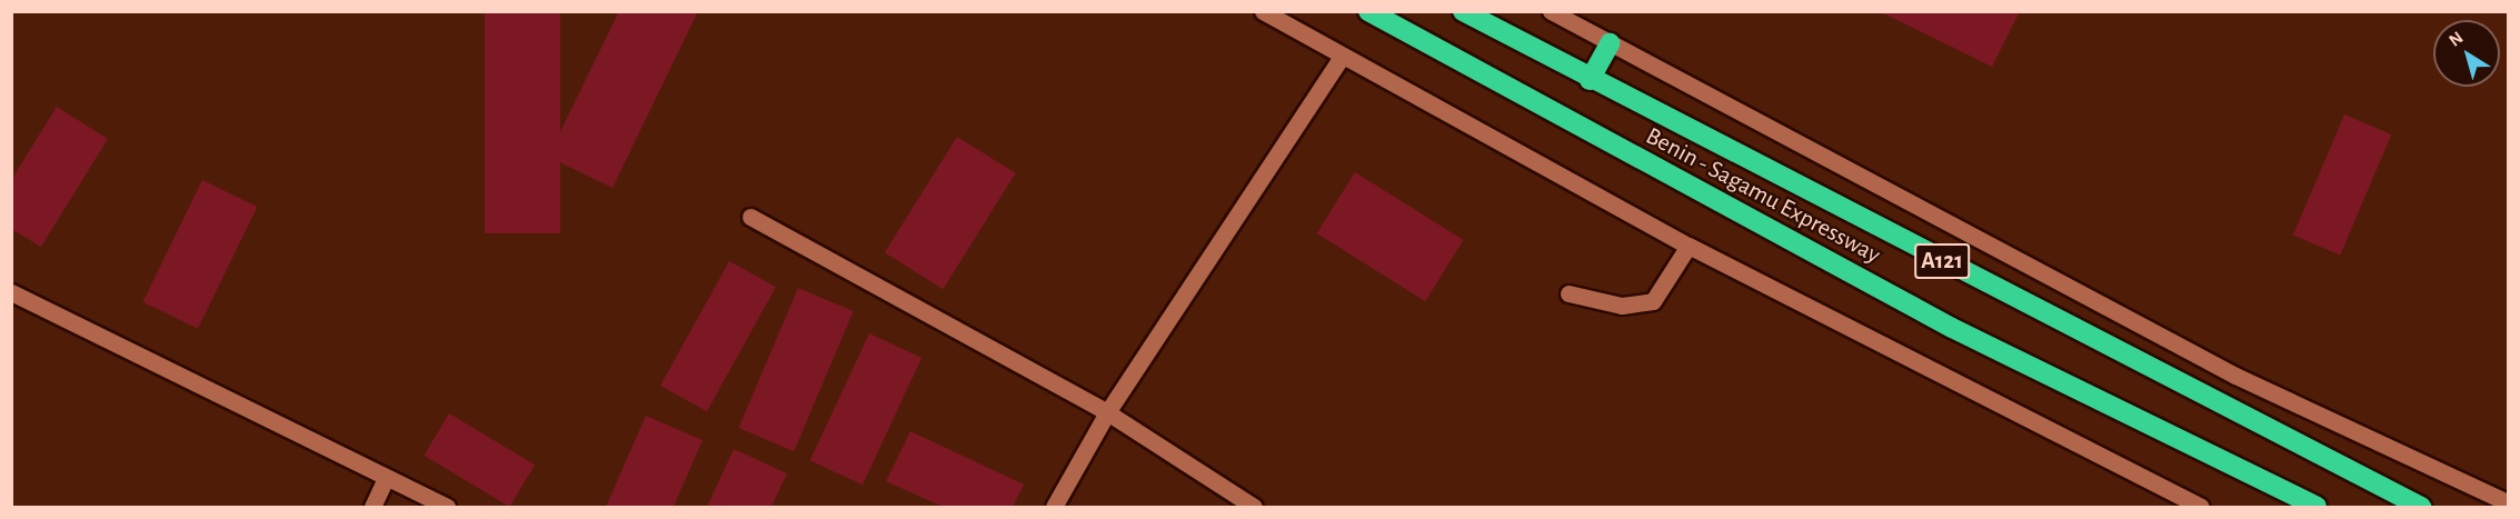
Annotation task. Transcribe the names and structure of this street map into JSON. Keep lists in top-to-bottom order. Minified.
{"streets":{"highway":["Benin - Sagamu Expressway","A121"]},"north":"top left"}
